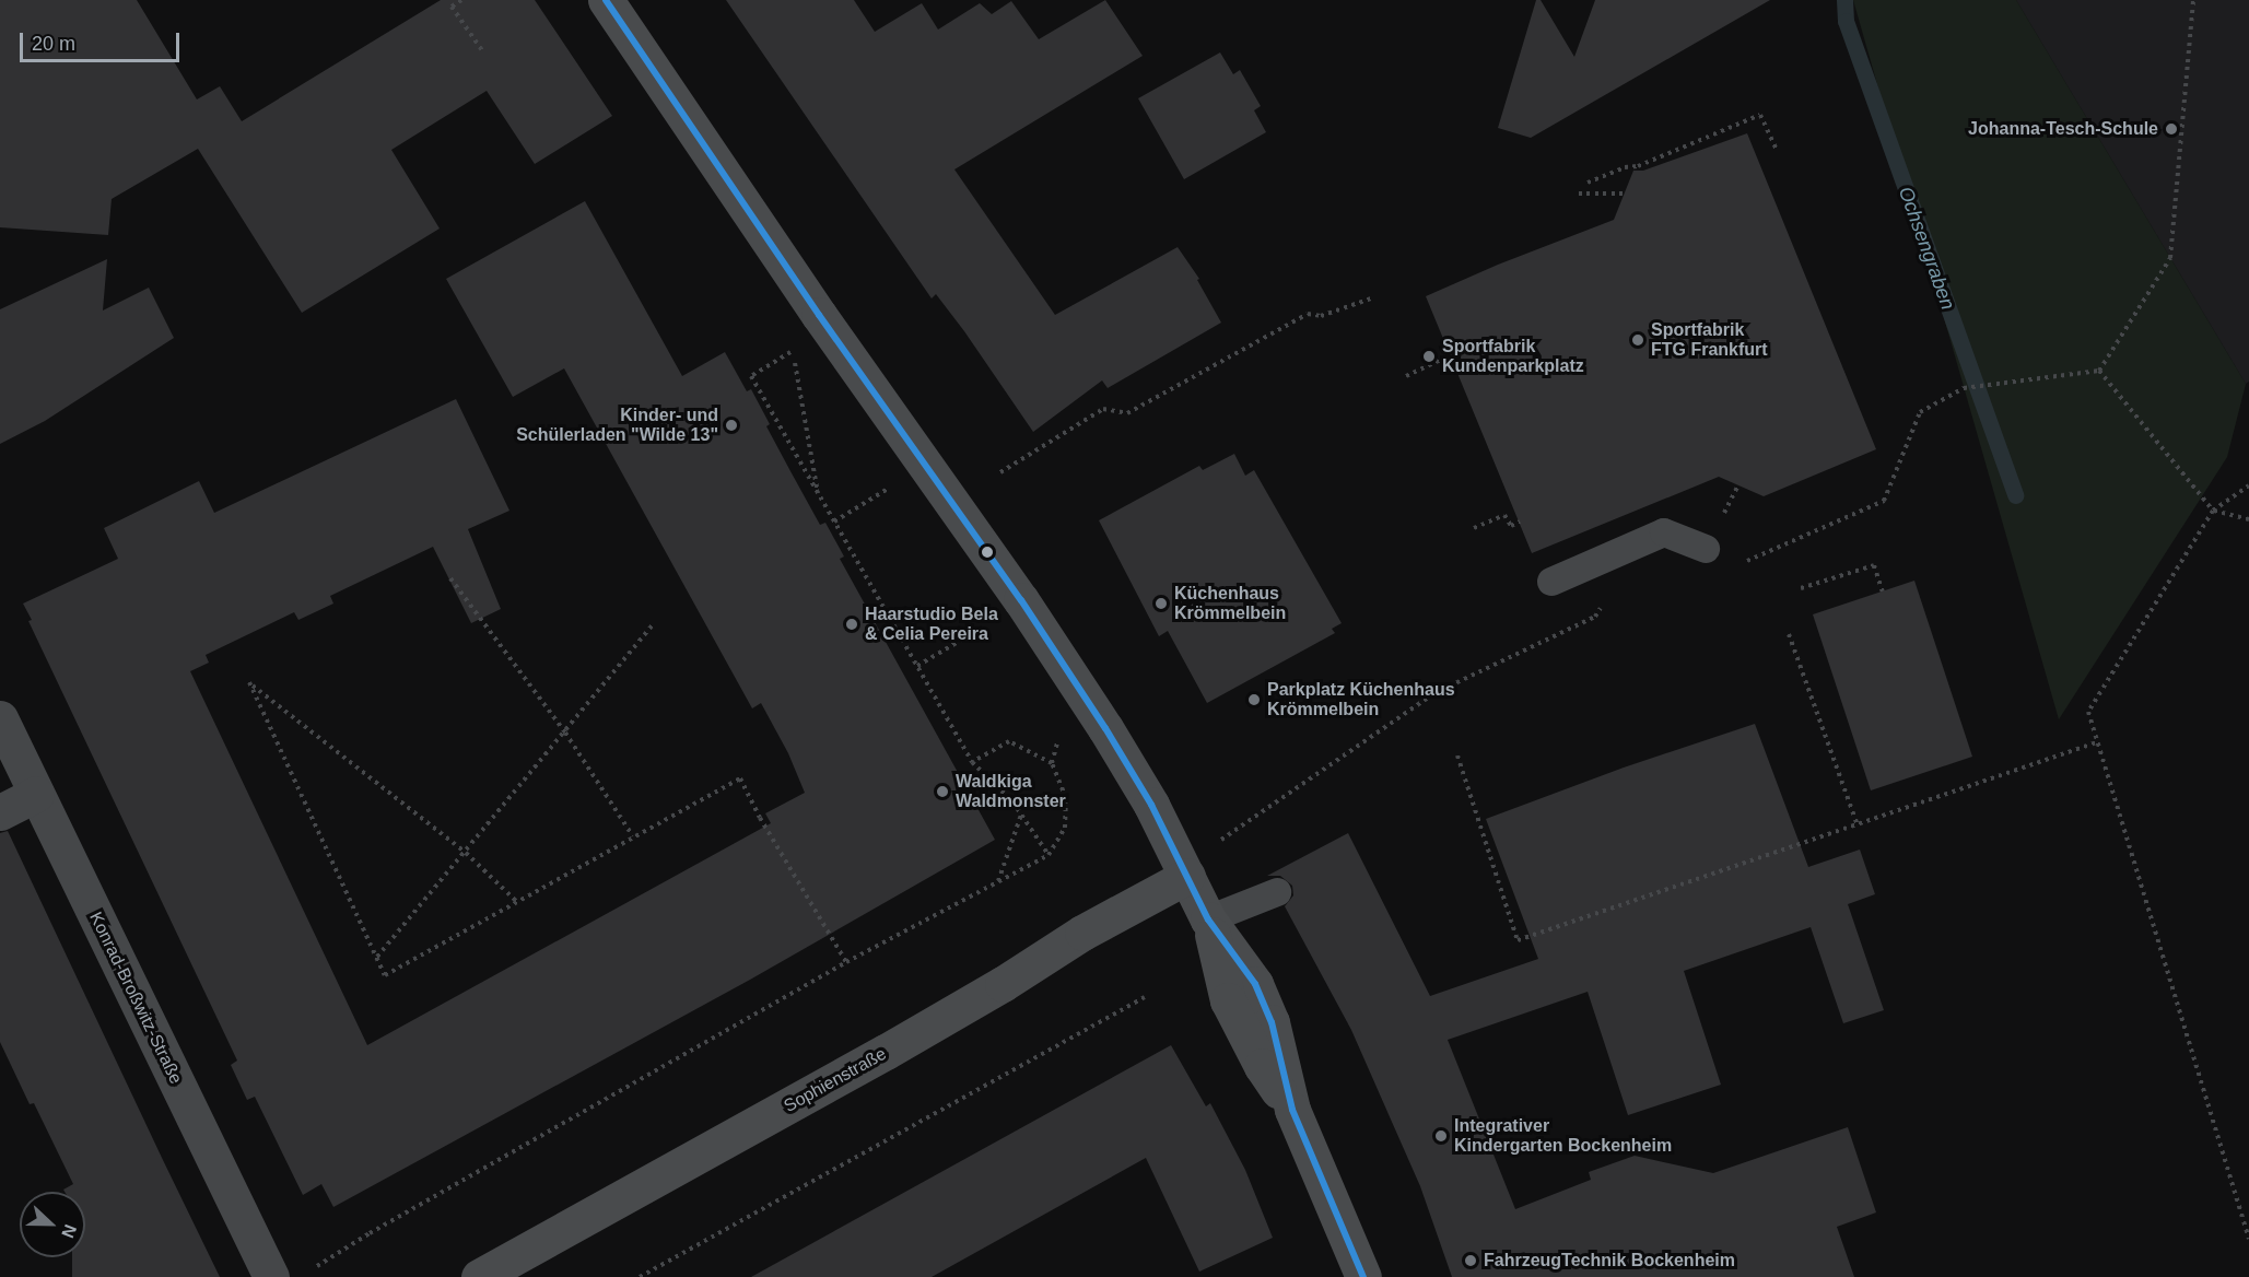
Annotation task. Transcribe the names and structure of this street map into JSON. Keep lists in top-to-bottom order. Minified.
{"streets":{"main road":["Sophienstraße"],"street":["Konrad-Broßwitz-Straße"]},"water":["Ochsengraben"],"places":["Johanna-Tesch-Schule","Sportfabrik FTG Frankfurt","Sportfabrik Kundenparkplatz","Kinder- und Schülerladen \"Wilde 13\"","Küchenhaus Krömmelbein","Haarstudio Bela & Celia Pereira","Parkplatz Küchenhaus Krömmelbein","Waldkiga Waldmonster","Integrativer Kindergarten Bockenheim","FahrzeugTechnik Bockenheim"],"scale_bar":"20 m","north":"right"}
